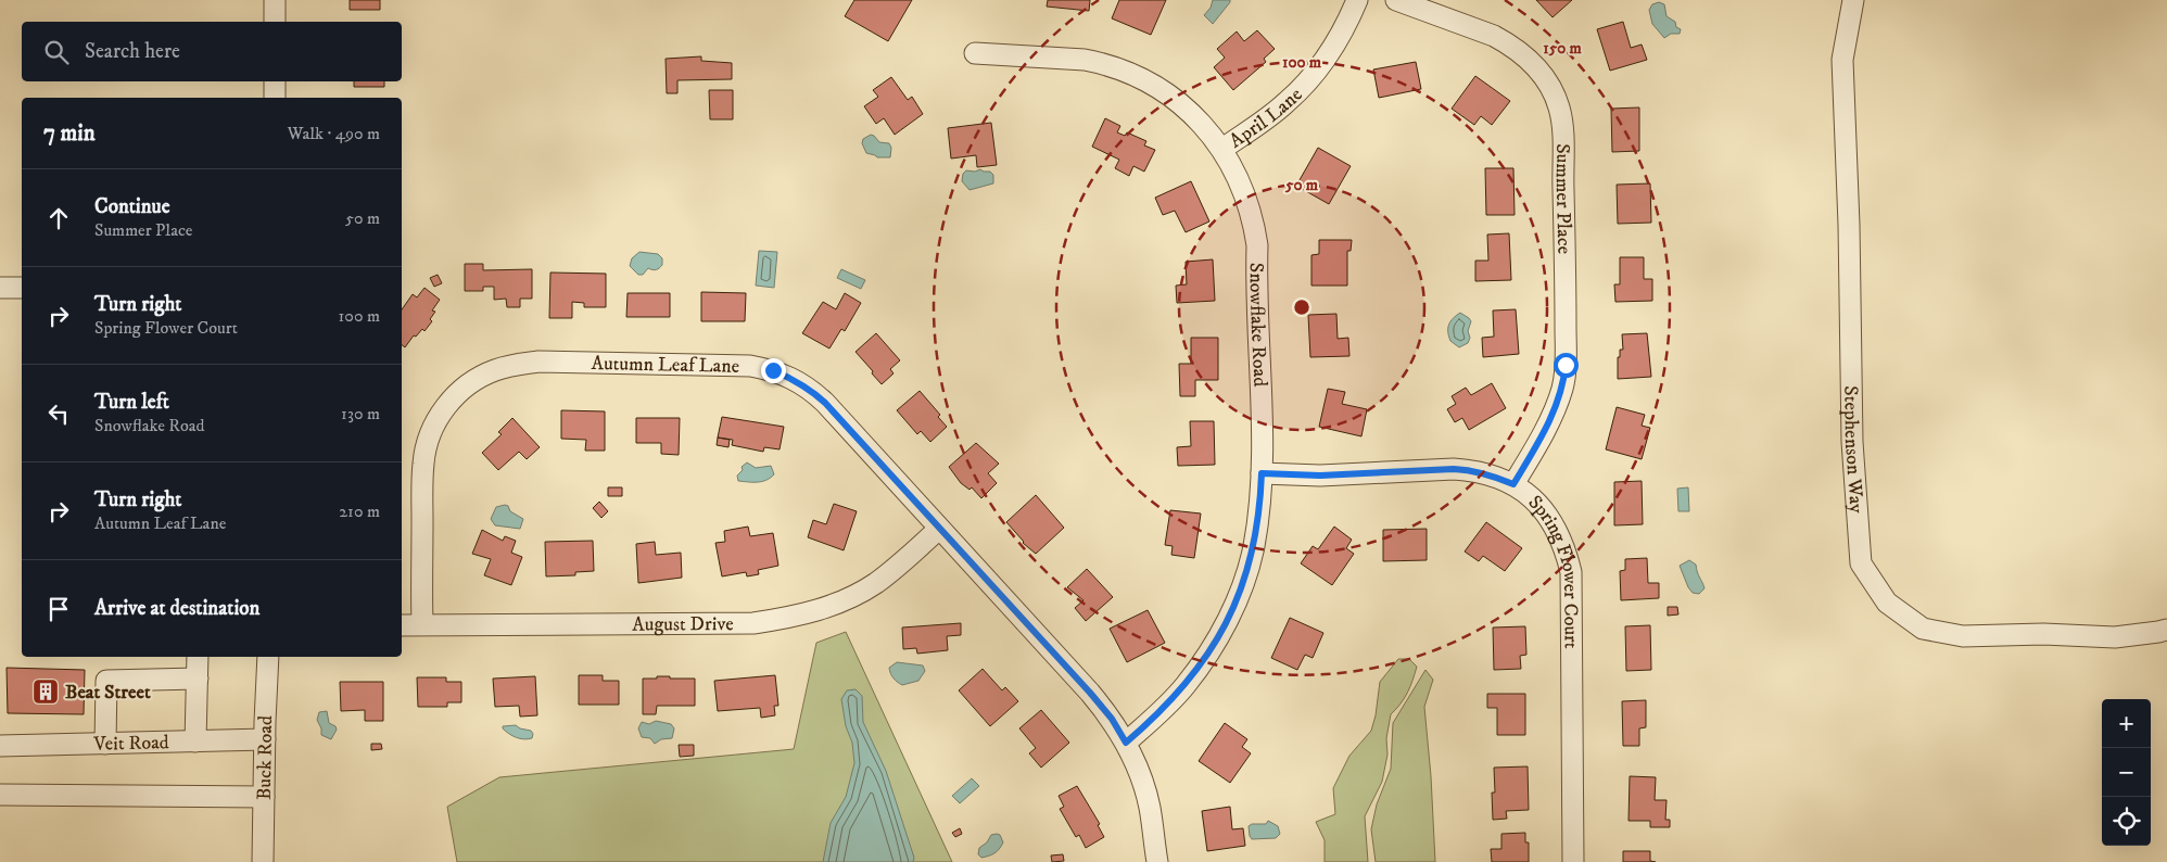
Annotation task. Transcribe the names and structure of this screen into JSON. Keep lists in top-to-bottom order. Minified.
{"streets":{"street":["April Lane","Summer Place","Snowflake Road","Autumn Leaf Lane","Stephenson Way","Spring Flower Court","August Drive","Veit Road","Buck Road"]},"crossings":[["April Lane","Snowflake Road"],["Summer Place","Spring Flower Court"],["Snowflake Road","Autumn Leaf Lane"],["Snowflake Road","Spring Flower Court"],["Autumn Leaf Lane","August Drive"],["Veit Road","Buck Road"]],"places":{"building":["Beat Street"]},"page":{"search":"Search here","heading":["7 min","Walk · 490 m"],"list":[["Continue","Summer Place","50 m"],["Turn right","Spring Flower Court","100 m"],["Turn left","Snowflake Road","130 m"],["Turn right","Autumn Leaf Lane","210 m"],"Arrive at destination"],"map_buttons":["+","−"]},"rings":["150 m","100 m","50 m"]}
